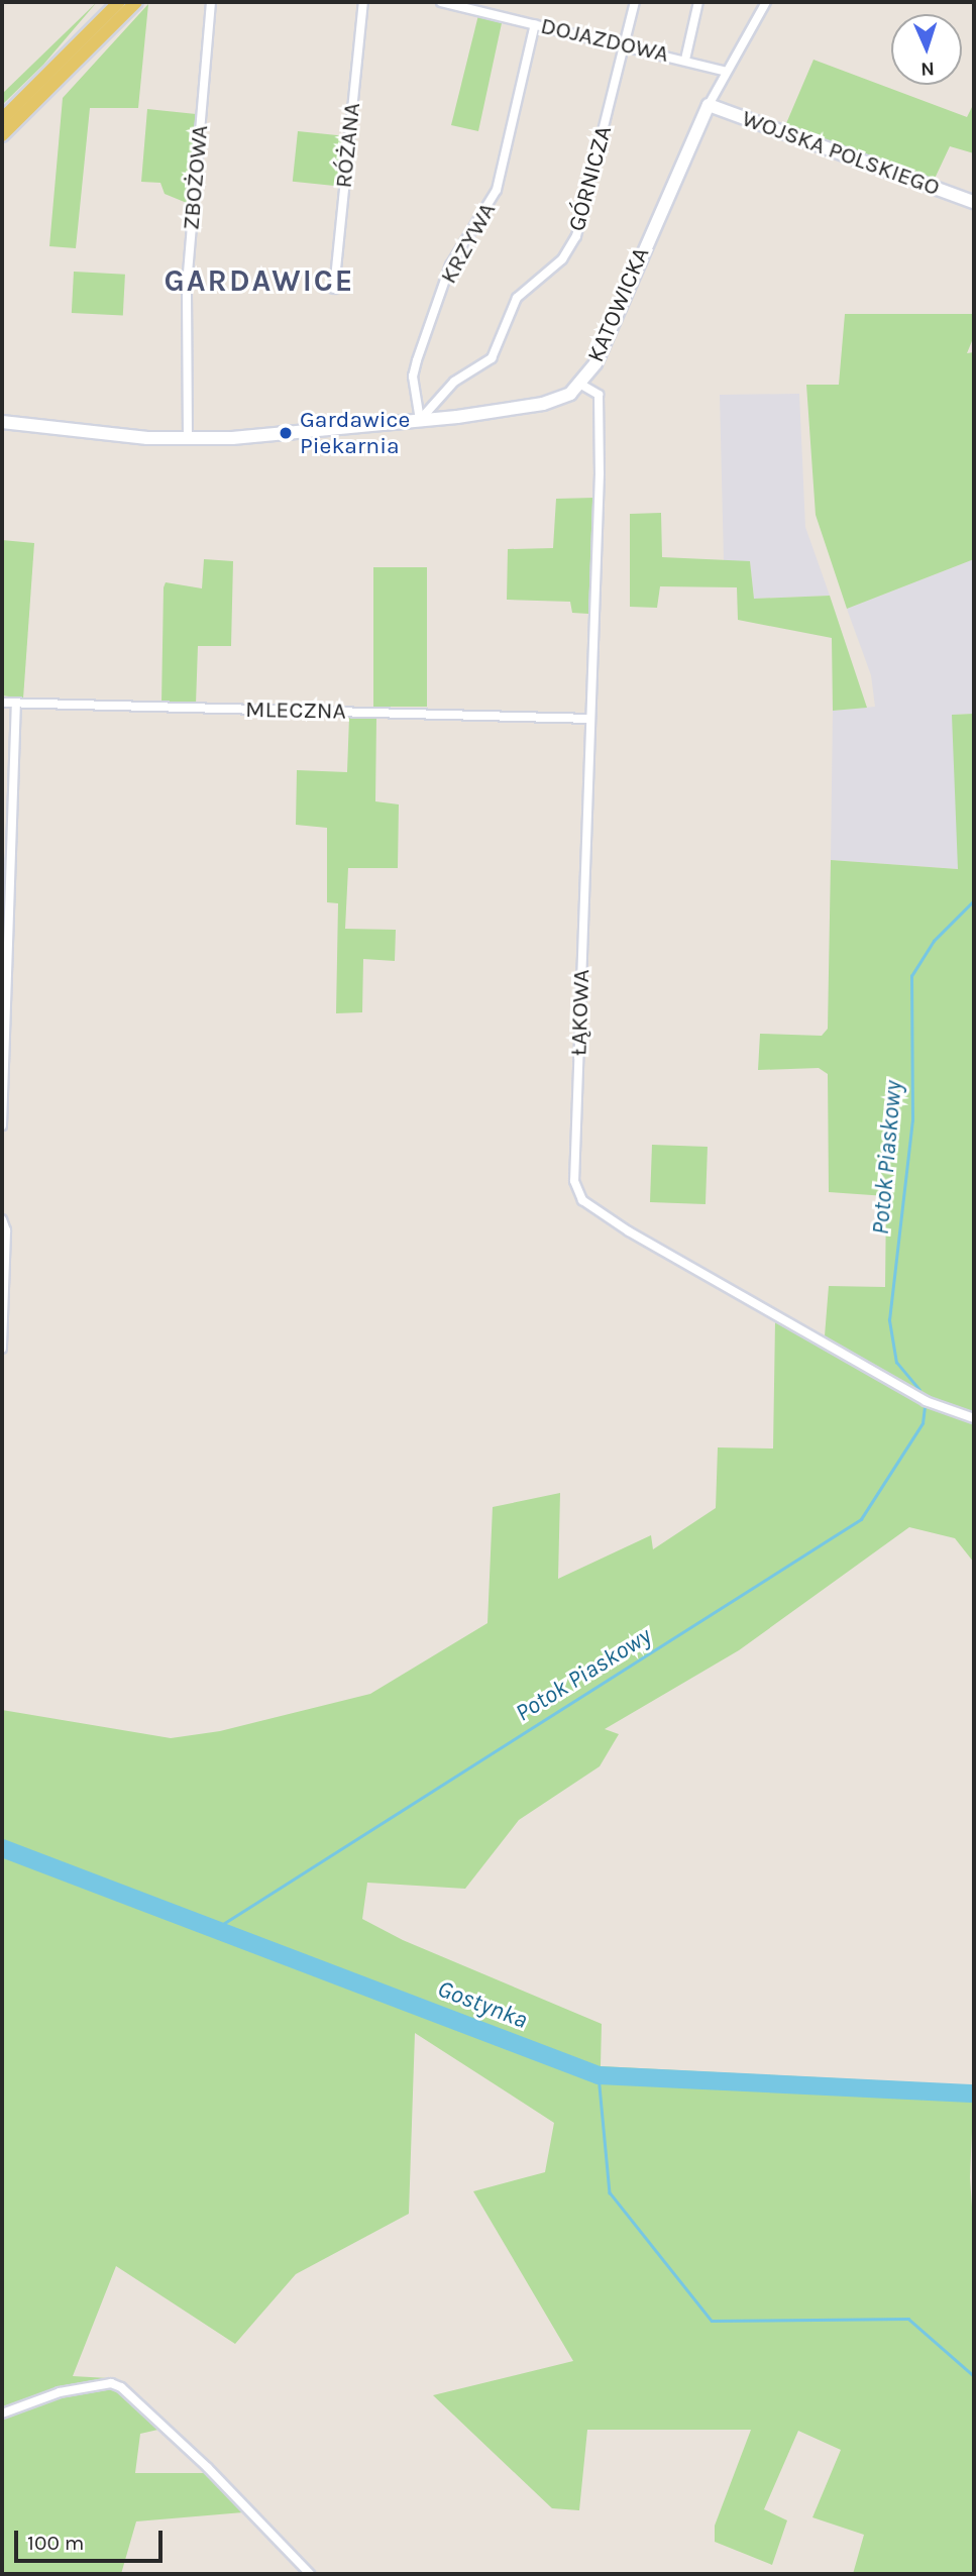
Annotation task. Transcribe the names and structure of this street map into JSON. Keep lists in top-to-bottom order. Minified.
{"streets":{"street":["DOJAZDOWA","RÓŻANA","WOJSKA POLSKIEGO","ZBOŻOWA","GÓRNICZA","KRZYWA","KATOWICKA","MLECZNA","ŁĄKOWA"]},"crossings":[["DOJAZDOWA","GÓRNICZA"],["DOJAZDOWA","KRZYWA"],["DOJAZDOWA","KATOWICKA"],["WOJSKA POLSKIEGO","KATOWICKA"],["ZBOŻOWA","KATOWICKA"],["GÓRNICZA","KRZYWA"],["GÓRNICZA","KATOWICKA"],["KRZYWA","KATOWICKA"],["KATOWICKA","ŁĄKOWA"],["MLECZNA","ŁĄKOWA"]],"districts":["GARDAWICE"],"water":["Potok Piaskowy","Gostynka"],"places":["Gardawice Piekarnia"],"scale_bar":"100 m","north":"bottom"}
